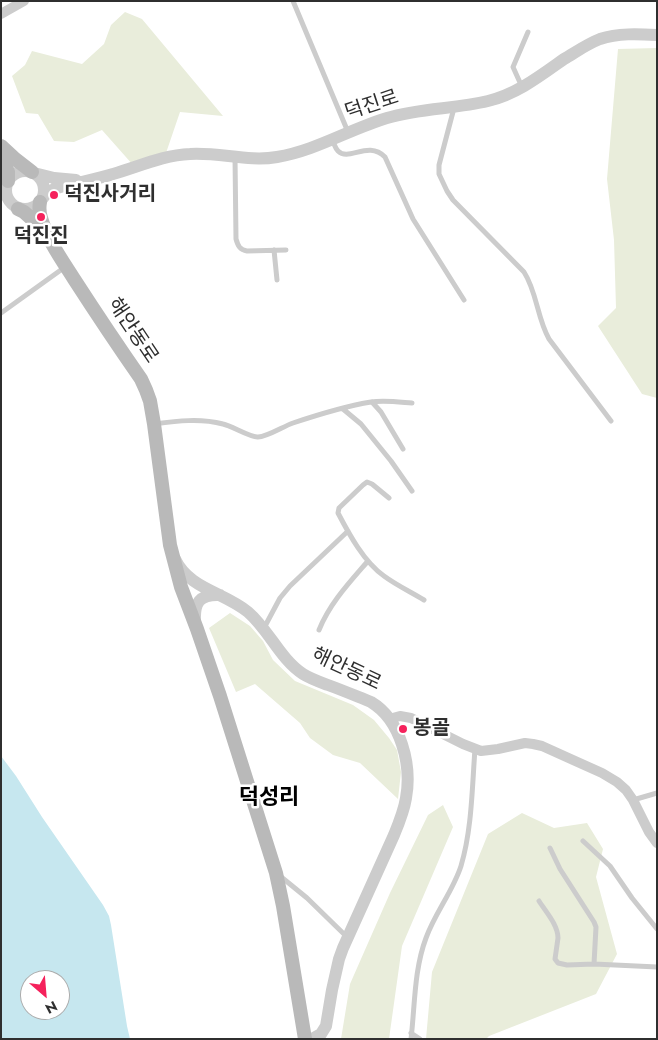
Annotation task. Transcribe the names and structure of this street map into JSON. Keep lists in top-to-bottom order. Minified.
{"streets":{"main road":["해안동로"],"street":["덕진로"]},"districts":["덕성리"],"places":["덕진사거리","덕진진","봉골"],"north":"bottom right"}
